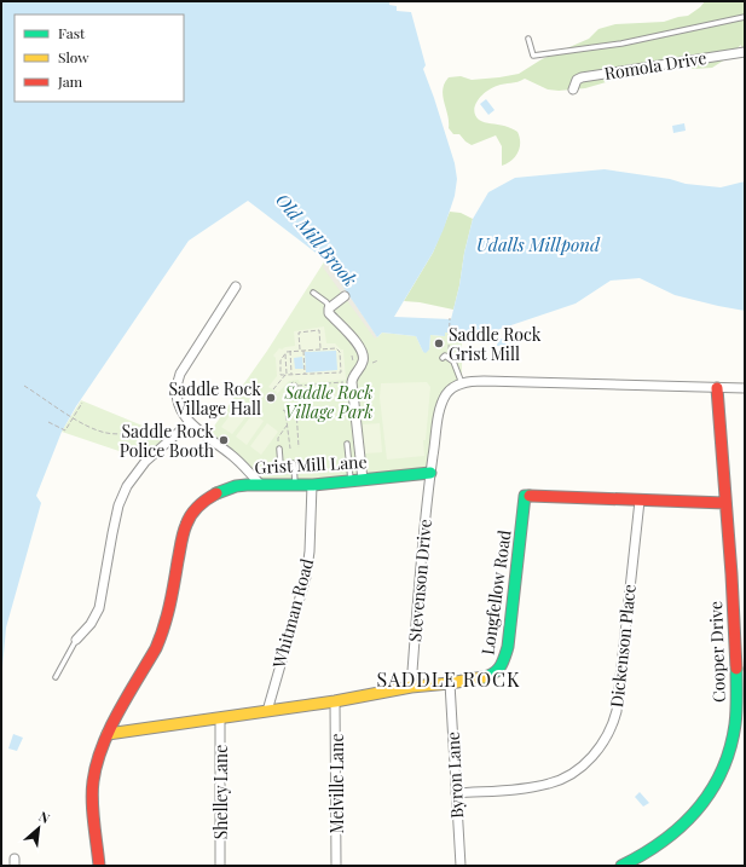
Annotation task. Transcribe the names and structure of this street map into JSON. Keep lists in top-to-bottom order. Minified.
{"streets":{"street":["Romola Drive","Grist Mill Lane","Stevenson Drive","Longfellow Road","Whitman Road","Dickenson Place","Cooper Drive","Byron Lane","Melville Lane","Shelley Lane"]},"crossings":[["Grist Mill Lane","Stevenson Drive"],["Grist Mill Lane","Longfellow Road"],["Grist Mill Lane","Whitman Road"],["Stevenson Drive","Longfellow Road"],["Longfellow Road","Whitman Road"],["Longfellow Road","Dickenson Place"],["Longfellow Road","Cooper Drive"],["Longfellow Road","Byron Lane"],["Longfellow Road","Melville Lane"],["Longfellow Road","Shelley Lane"],["Dickenson Place","Byron Lane"]],"districts":["SADDLE ROCK"],"water":["Old Mill Brook","Udalls Millpond"],"parks":["Saddle Rock Village Park"],"places":["Saddle Rock Grist Mill","Saddle Rock Village Hall","Saddle Rock Police Booth"],"legend":["Fast","Slow","Jam"],"north":"top right"}
